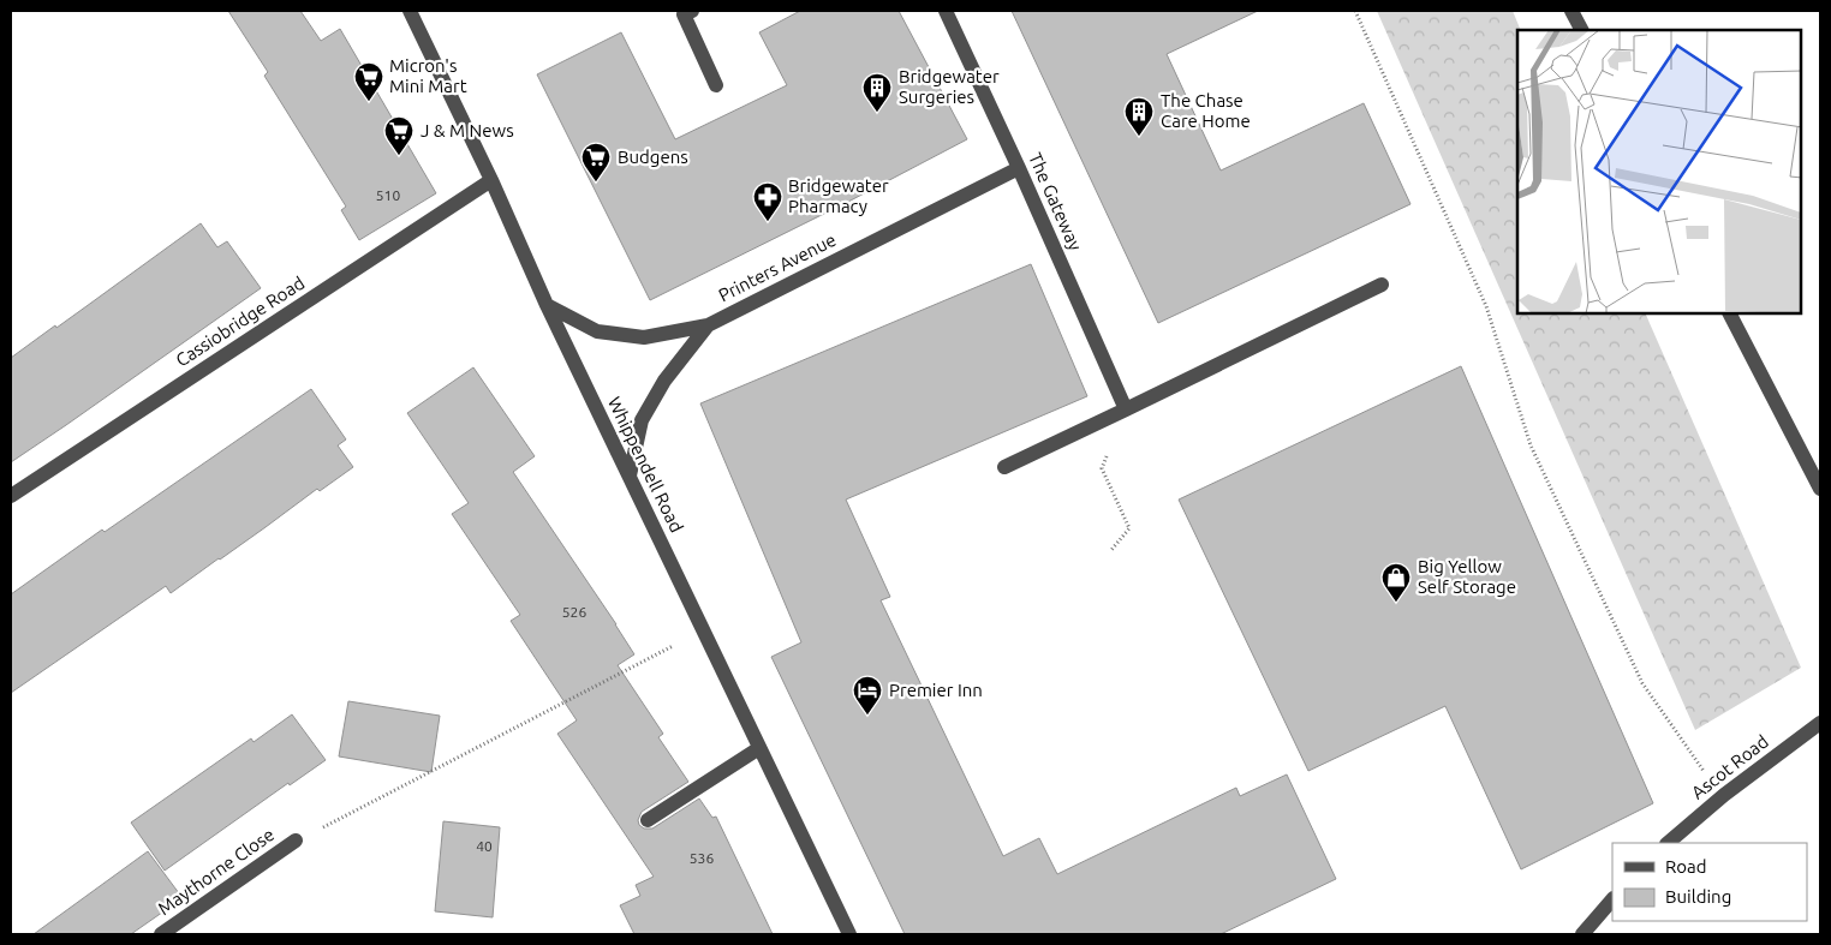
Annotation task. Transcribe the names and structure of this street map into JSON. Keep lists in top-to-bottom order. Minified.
{"streets":{"street":["The Gateway","Printers Avenue","Cassiobridge Road","Whippendell Road","Ascot Road","Maythorne Close"]},"crossings":[["The Gateway","Printers Avenue"],["Printers Avenue","Whippendell Road"],["Cassiobridge Road","Whippendell Road"]],"places":{"supermarket":["Micron's Mini Mart","J & M News","Budgens"],"building":["Bridgewater Surgeries","The Chase Care Home"],"pharmacy":["Bridgewater Pharmacy"],"shop":["Big Yellow Self Storage"],"hotel":["Premier Inn"]},"house_numbers":["510","526","40","536"],"legend":["Road","Building"]}
